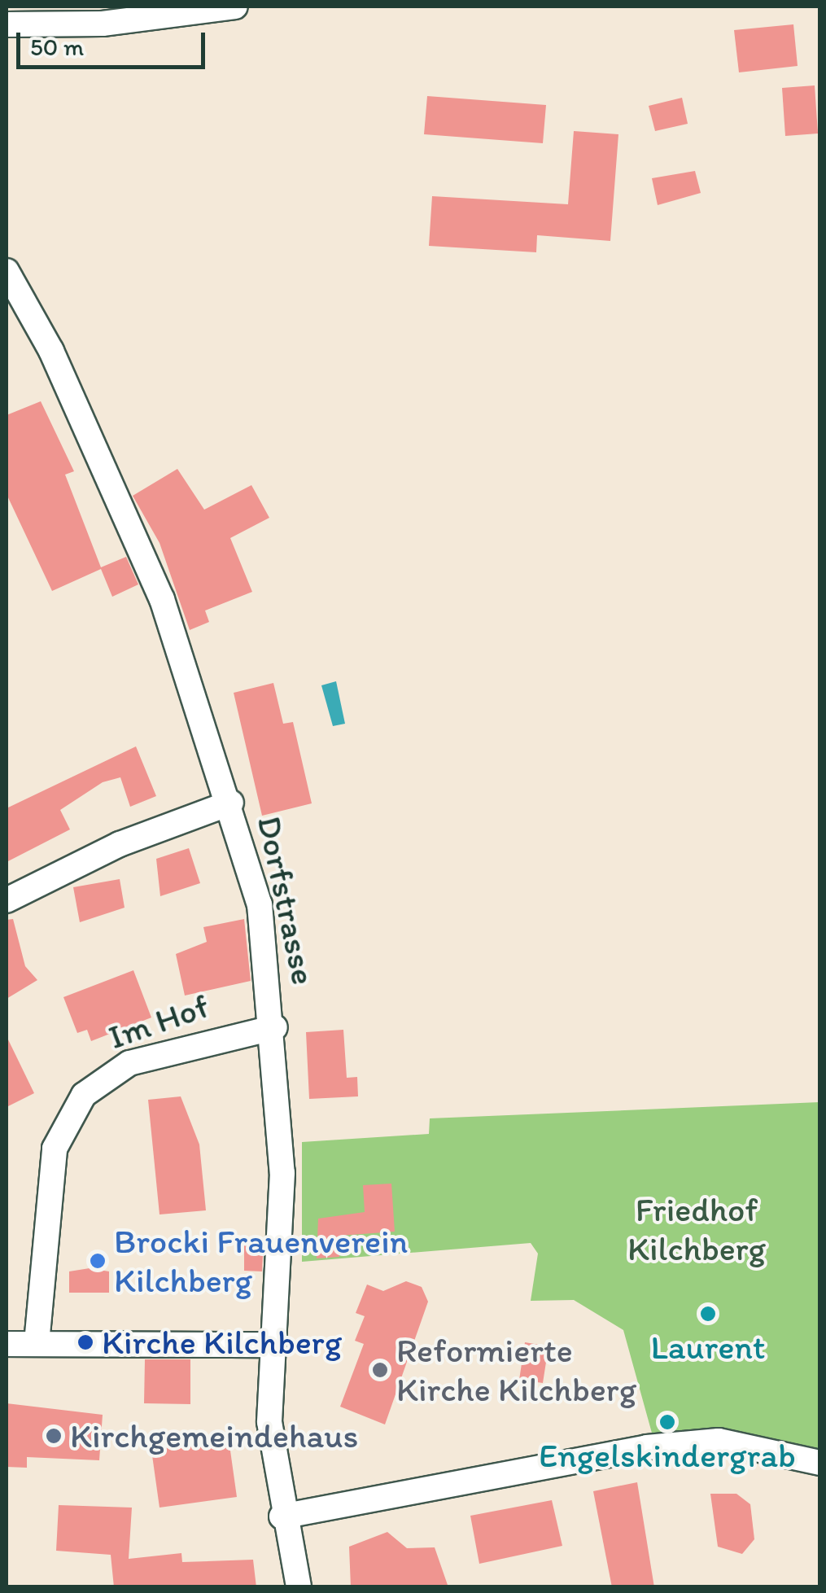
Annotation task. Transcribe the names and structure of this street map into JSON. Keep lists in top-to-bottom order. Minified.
{"streets":{"street":["Dorfstrasse","Im Hof"]},"crossings":[["Dorfstrasse","Im Hof"]],"parks":["Friedhof Kilchberg"],"places":["Brocki Frauenverein Kilchberg","Laurent","Kirche Kilchberg","Reformierte Kirche Kilchberg","Engelskindergrab","Kirchgemeindehaus"],"scale_bar":"50 m"}
